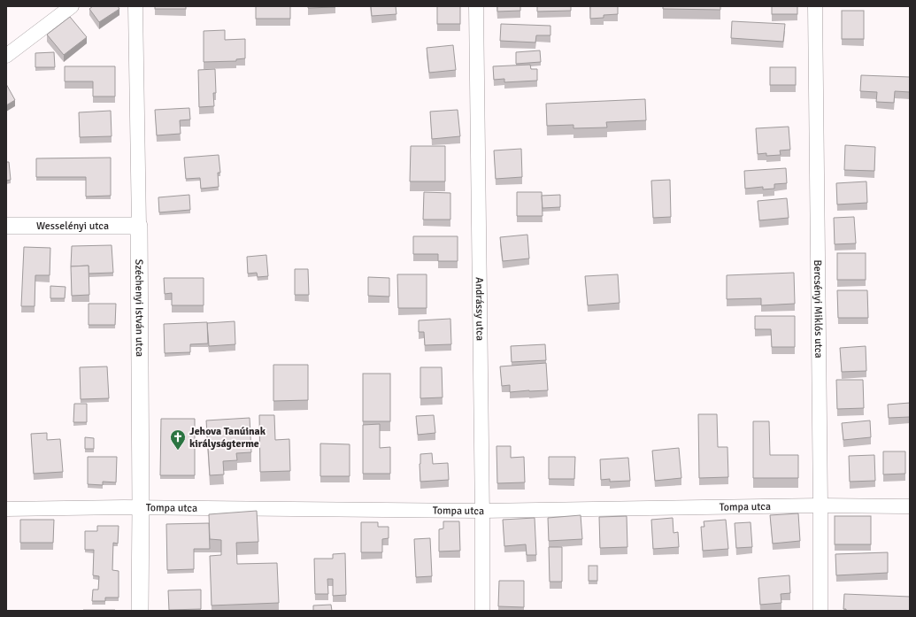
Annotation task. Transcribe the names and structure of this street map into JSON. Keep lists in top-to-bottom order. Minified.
{"streets":{"street":["Wesselényi utca","Széchenyi István utca","Bercsényi Miklós utca","Andrássy utca","Tompa utca"]},"crossings":[["Wesselényi utca","Széchenyi István utca"],["Széchenyi István utca","Tompa utca"],["Bercsényi Miklós utca","Tompa utca"],["Andrássy utca","Tompa utca"]],"places":{"church":["Jehova Tanúinak királyságterme"]}}
